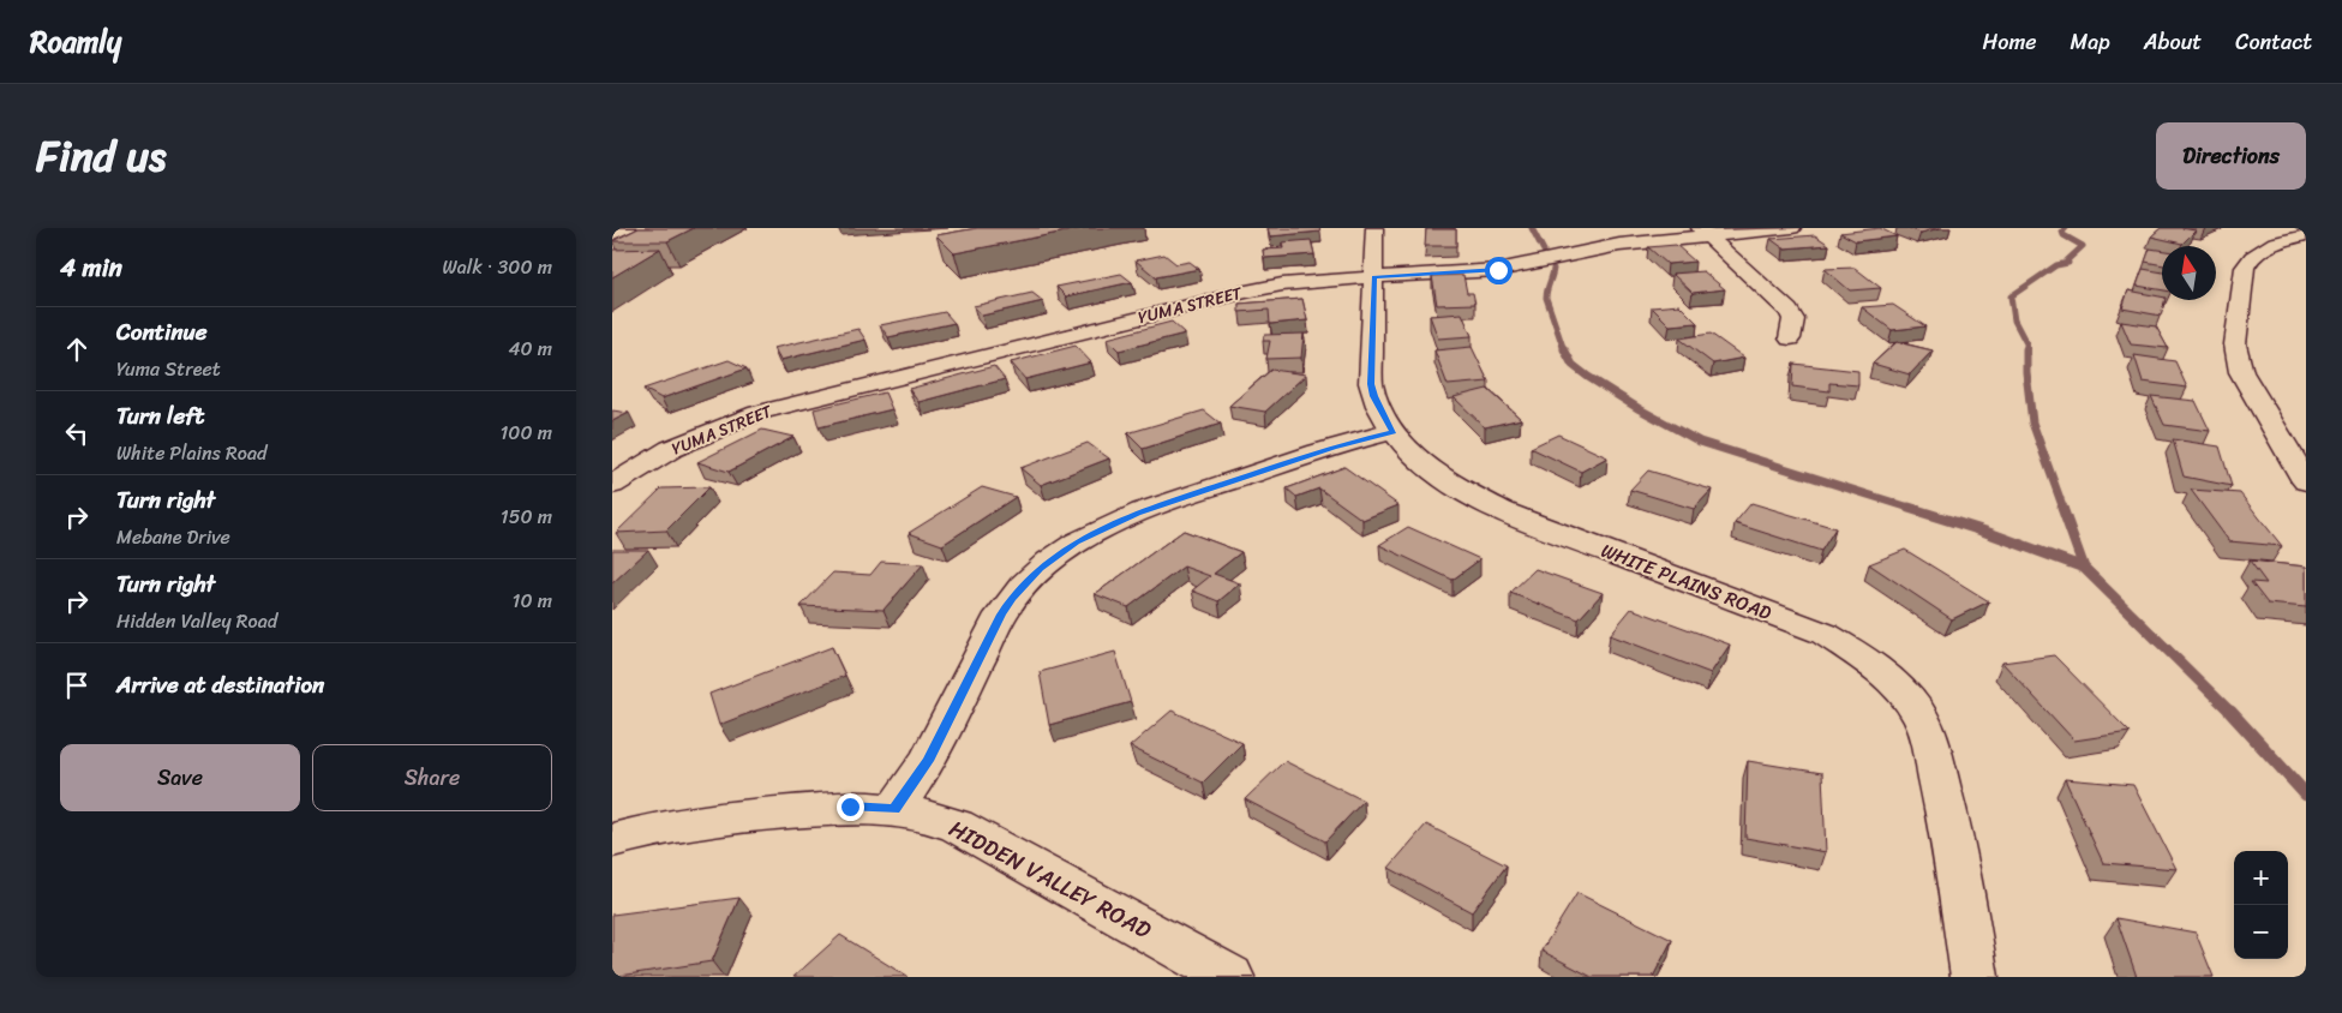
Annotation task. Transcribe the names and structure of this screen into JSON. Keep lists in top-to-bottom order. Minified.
{"streets":{"street":["YUMA STREET","WHITE PLAINS ROAD","HIDDEN VALLEY ROAD"]},"crossings":[["YUMA STREET","WHITE PLAINS ROAD"]],"north":"top","page":{"header":"Roamly","nav":["Home","Map","About","Contact"],"title":"Find us","buttons":["Directions",["Save","Share"]],"heading":["4 min","Walk · 300 m"],"list":[["Continue","Yuma Street","40 m"],["Turn left","White Plains Road","100 m"],["Turn right","Mebane Drive","150 m"],["Turn right","Hidden Valley Road","10 m"],"Arrive at destination"],"map_buttons":["+","−"]}}
